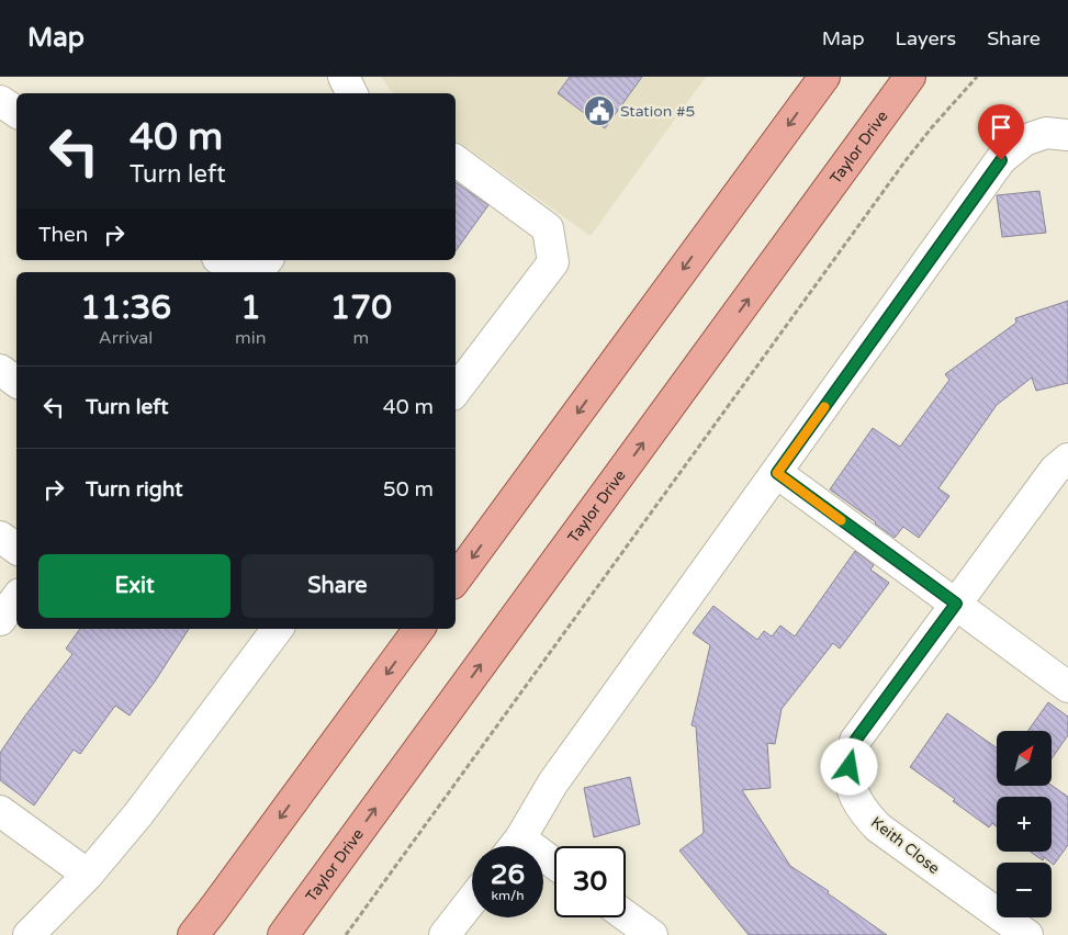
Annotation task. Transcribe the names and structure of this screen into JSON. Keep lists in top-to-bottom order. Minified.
{"streets":{"main road":["Taylor Drive"],"street":["Keith Close"]},"places":{"public building":["Station #5"]},"north":"top right","page":{"header":"Map","nav":["Map","Layers","Share"],"turn":["40 m","Turn left"],"then":"Then","eta":["11:36","Arrival","1","min","170","m"],"list":[{"name":"Turn left","value":"40 m"},{"name":"Turn right","value":"50 m"}],"buttons":["Exit","Share"],"map_buttons":["+","−"],"speed":"26 km/h","limit":"30"}}
